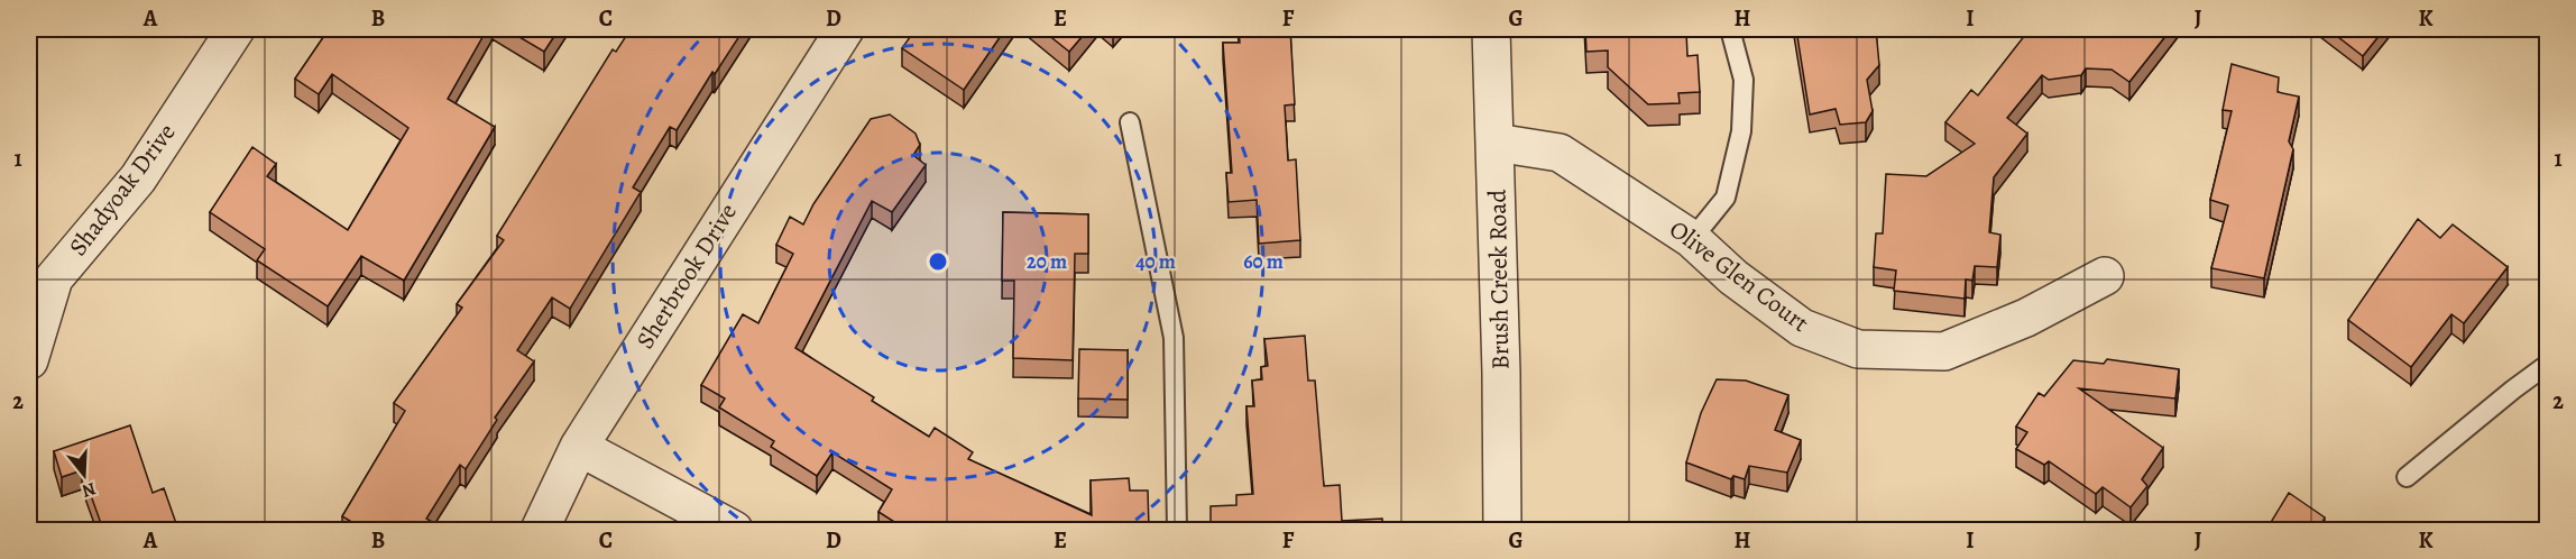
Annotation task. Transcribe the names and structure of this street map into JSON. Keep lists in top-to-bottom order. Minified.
{"streets":{"street":["Shadyoak Drive","Sherbrook Drive","Olive Glen Court","Brush Creek Road"]},"crossings":[["Olive Glen Court","Brush Creek Road"]],"north":"bottom","grid":{"columns":["A","B","C","D","E","F","G","H","I","J","K"],"rows":["1","2"]},"rings":["20 m","40 m","60 m"]}
